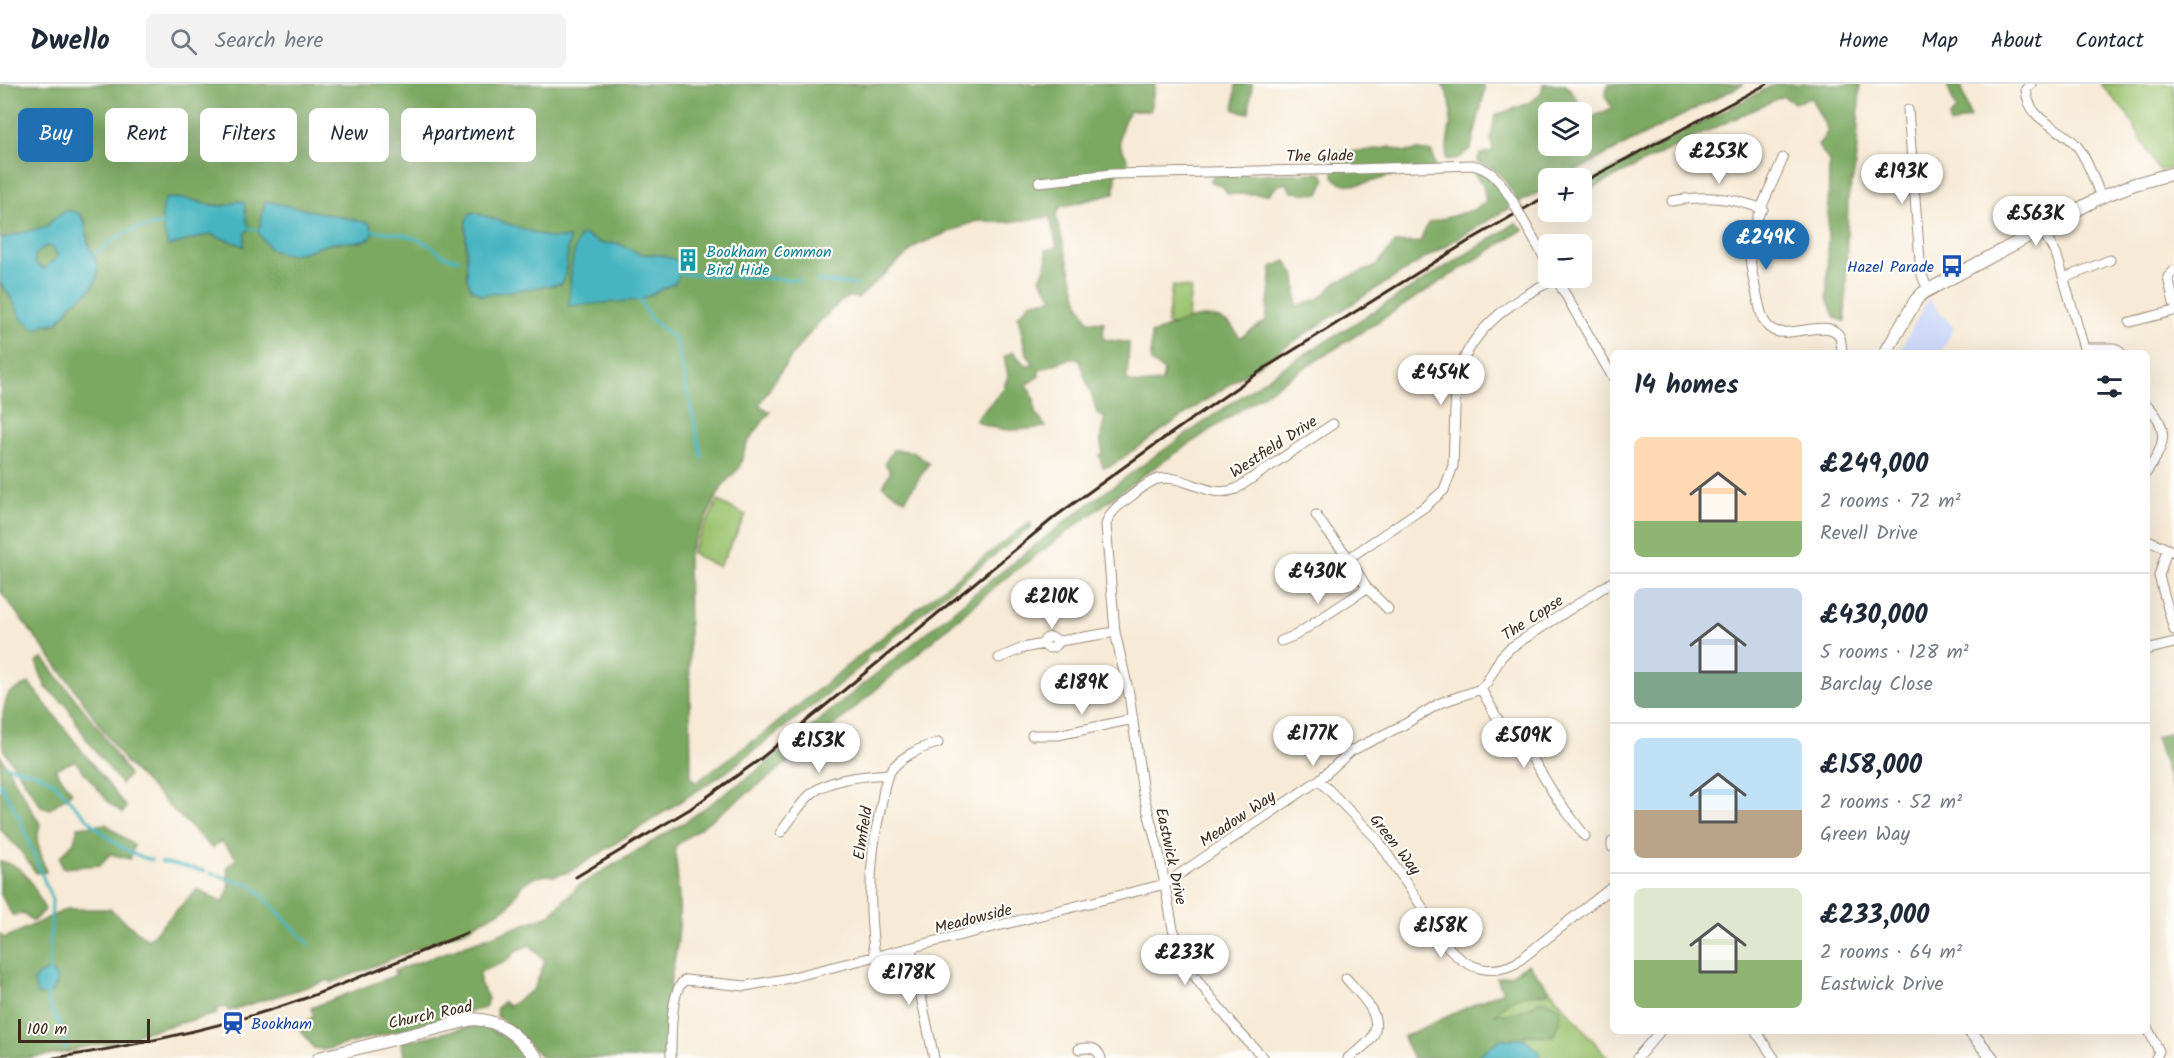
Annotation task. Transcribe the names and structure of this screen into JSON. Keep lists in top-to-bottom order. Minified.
{"streets":{"street":["The Glade","Westfield Drive","The Copse","Meadow Way","Elmfield","Green Way","Eastwick Drive","Meadowside","Church Road"]},"crossings":[["Westfield Drive","Eastwick Drive"],["The Copse","Meadow Way"],["Meadow Way","Green Way"],["Meadow Way","Eastwick Drive"],["Meadow Way","Meadowside"],["Elmfield","Meadowside"],["Eastwick Drive","Meadowside"]],"places":{"building":["Bookham Common Bird Hide"],"bus stop":["Hazel Parade"],"station":["Bookham"]},"scale_bar":"100 m","page":{"header":"Dwello","search":"Search here","nav":["Home","Map","About","Contact"],"map_buttons":["+","−"],"chip":["Buy","Rent","Filters","New","Apartment"],"price":["£253K","£193K","£563K","£249K","£454K","£430K","£210K","£189K","£177K","£509K","£153K","£158K","£233K","£178K"],"heading":"14 homes","list":[{"name":"£249,000","note":"2 rooms · 72 m² · Revell Drive"},{"name":"£430,000","note":"5 rooms · 128 m² · Barclay Close"},{"name":"£158,000","note":"2 rooms · 52 m² · Green Way"},{"name":"£233,000","note":"2 rooms · 64 m² · Eastwick Drive"}],"scale":"100 m"}}
